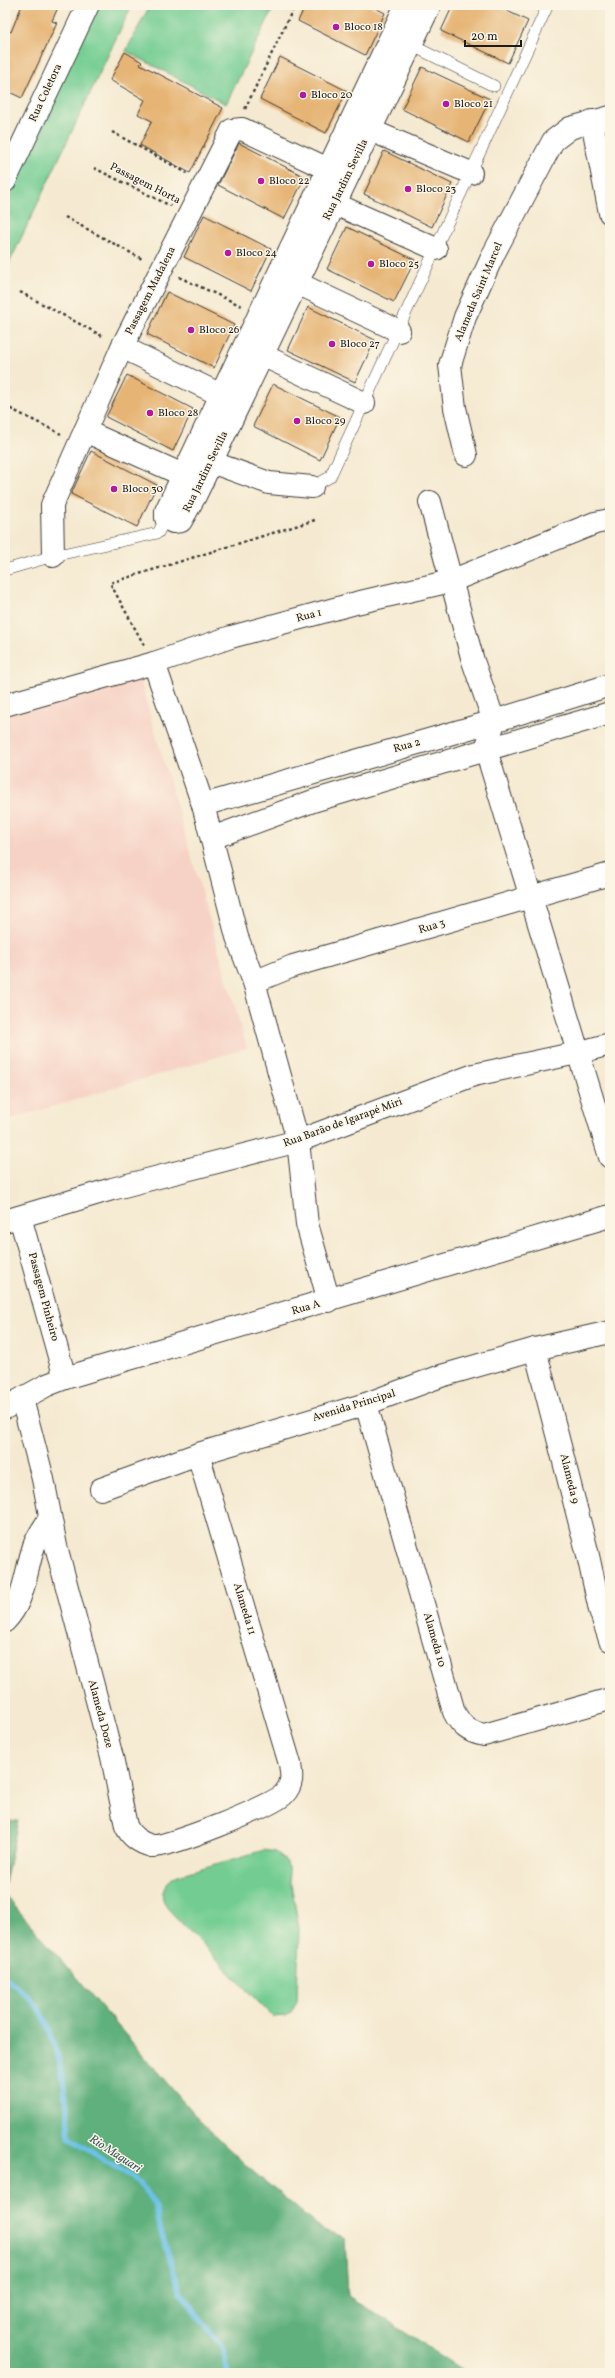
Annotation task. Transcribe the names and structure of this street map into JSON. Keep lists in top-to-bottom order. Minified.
{"streets":{"street":["Rua Coletora","Rua Jardim Sevilla","Passagem Madalena","Alameda Saint Marcel","Rua 1","Rua 2","Rua 3","Rua Barão de Igarapé Miri","Passagem Pinheiro","Rua A","Avenida Principal","Alameda 9","Alameda 11","Alameda 10","Alameda Doze"],"path":["Passagem Horta"]},"crossings":[["Passagem Horta","Passagem Madalena"],["Rua Barão de Igarapé Miri","Passagem Pinheiro"],["Passagem Pinheiro","Rua A"],["Rua A","Alameda Doze"],["Avenida Principal","Alameda 9"],["Avenida Principal","Alameda 11"],["Avenida Principal","Alameda 10"],["Alameda 11","Alameda Doze"]],"water":["Rio Maguari"],"places":["Bloco 18","Bloco 20","Bloco 21","Bloco 22","Bloco 23","Bloco 24","Bloco 25","Bloco 26","Bloco 27","Bloco 28","Bloco 29","Bloco 30"],"scale_bar":"20 m"}
